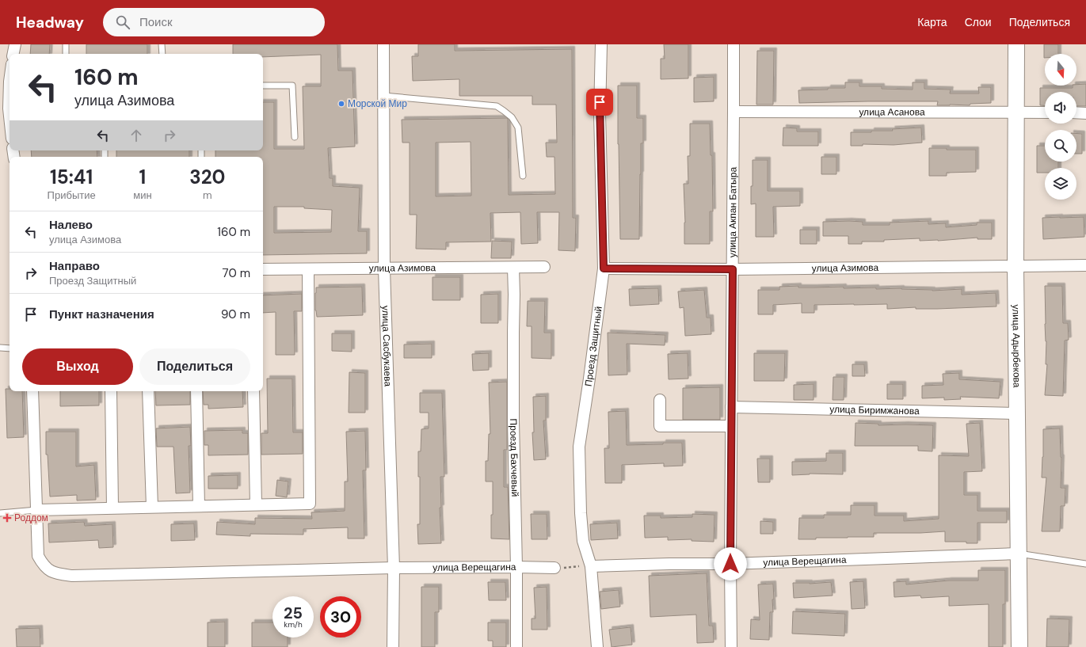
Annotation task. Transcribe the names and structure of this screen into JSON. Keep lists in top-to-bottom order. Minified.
{"streets":{"main road":["улица Адырбекова"],"street":["улица Асанова","улица Акпан Батыра","улица Азимова","улица Сасбукаева","Проезд Защитный","улица Биримжанова","Проезд Бахчевый","улица Верещагина"]},"crossings":[["улица Асанова","улица Акпан Батыра"],["улица Асанова","улица Адырбекова"],["улица Акпан Батыра","улица Азимова"],["улица Акпан Батыра","улица Биримжанова"],["улица Акпан Батыра","улица Верещагина"],["улица Азимова","улица Сасбукаева"],["улица Азимова","улица Адырбекова"],["улица Азимова","Проезд Защитный"],["улица Азимова","Проезд Бахчевый"],["улица Сасбукаева","улица Верещагина"],["улица Адырбекова","улица Биримжанова"],["улица Адырбекова","улица Верещагина"],["Проезд Защитный","улица Верещагина"],["Проезд Бахчевый","улица Верещагина"]],"places":{"other":["Морской Мир"],"health":["Роддом"]},"north":"bottom","page":{"header":"Headway","search":"Поиск","nav":["Карта","Слои","Поделиться"],"turn":["160 m","улица Азимова"],"eta":["15:41","Прибытие","1","мин","320","m"],"list":[{"name":"Налево","note":"улица Азимова","value":"160 m"},{"name":"Направо","note":"Проезд Защитный","value":"70 m"},{"name":"Пункт назначения","value":"90 m"}],"buttons":["Выход","Поделиться"],"speed":"25 km/h","limit":"30"}}
